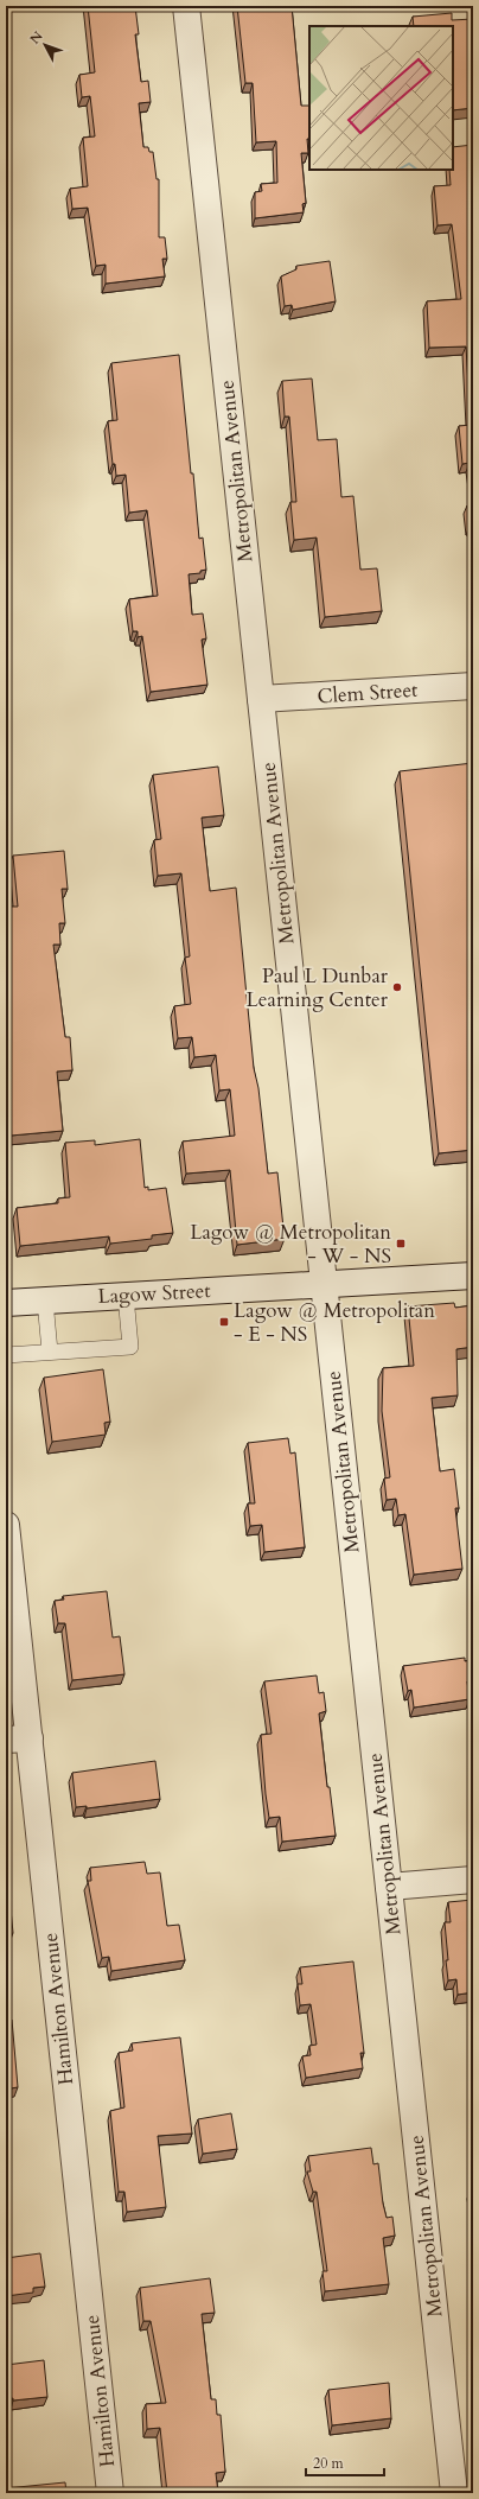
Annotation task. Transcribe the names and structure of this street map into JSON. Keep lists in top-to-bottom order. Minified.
{"streets":{"street":["Metropolitan Avenue","Clem Street","Lagow Street","Hamilton Avenue"]},"crossings":[["Metropolitan Avenue","Clem Street"],["Metropolitan Avenue","Lagow Street"]],"places":{"other":["Paul L Dunbar Learning Center"],"transit":["Lagow @ Metropolitan - W - NS","Lagow @ Metropolitan - E - NS"]},"scale_bar":"20 m","north":"top left"}
